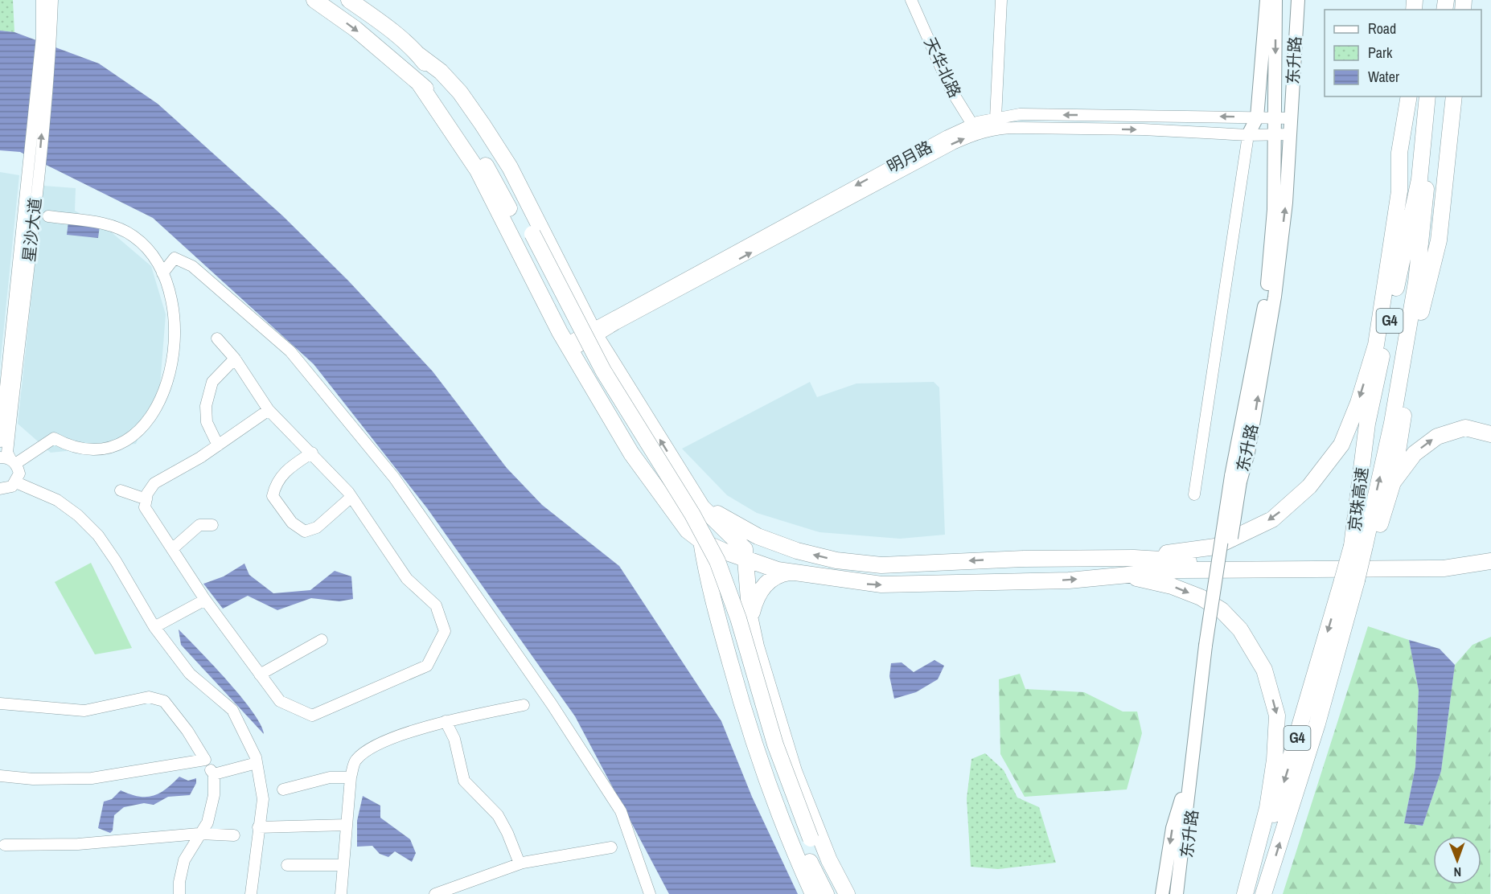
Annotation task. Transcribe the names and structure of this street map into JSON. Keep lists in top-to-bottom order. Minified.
{"streets":{"highway":["G4","京珠高速"],"main road":["东升路"],"street":["天华北路","明月路","星沙大道"]},"crossings":[["东升路","明月路"],["天华北路","明月路"]],"legend":["Road","Park","Water"],"north":"bottom"}
